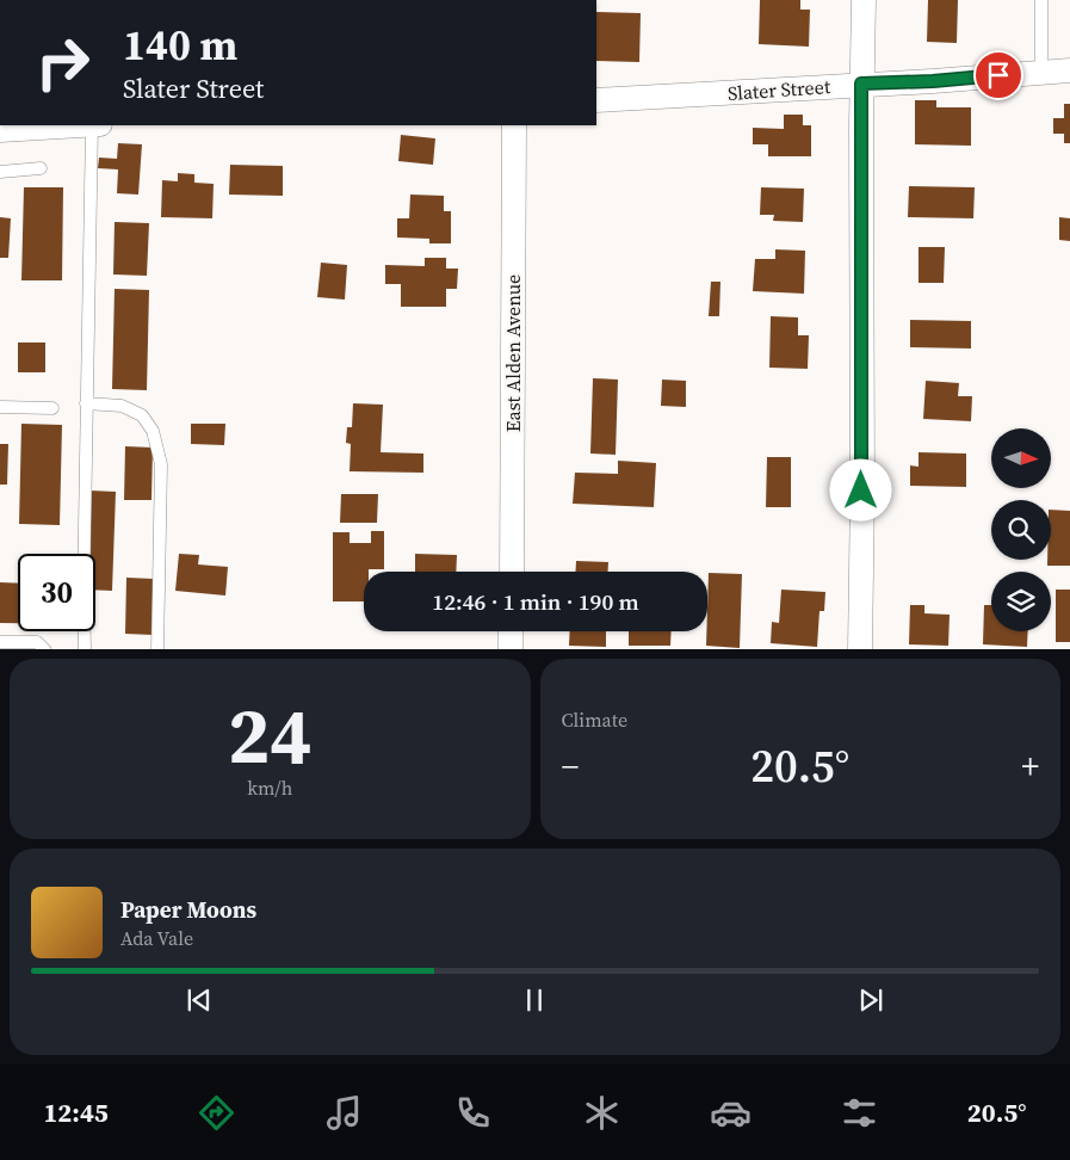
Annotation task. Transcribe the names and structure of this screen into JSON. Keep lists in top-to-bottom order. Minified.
{"streets":{"street":["Slater Street","East Alden Avenue"]},"north":"right","page":{"turn":["140 m","Slater Street"],"limit":"30","trip":"12:46 · 1 min · 190 m","tile":[["24","km/h"],"Climate"],"heat":["−","20.5°","+"],"song":["Paper Moons","Ada Vale"],"tabs":["12:45","20.5°"]}}
